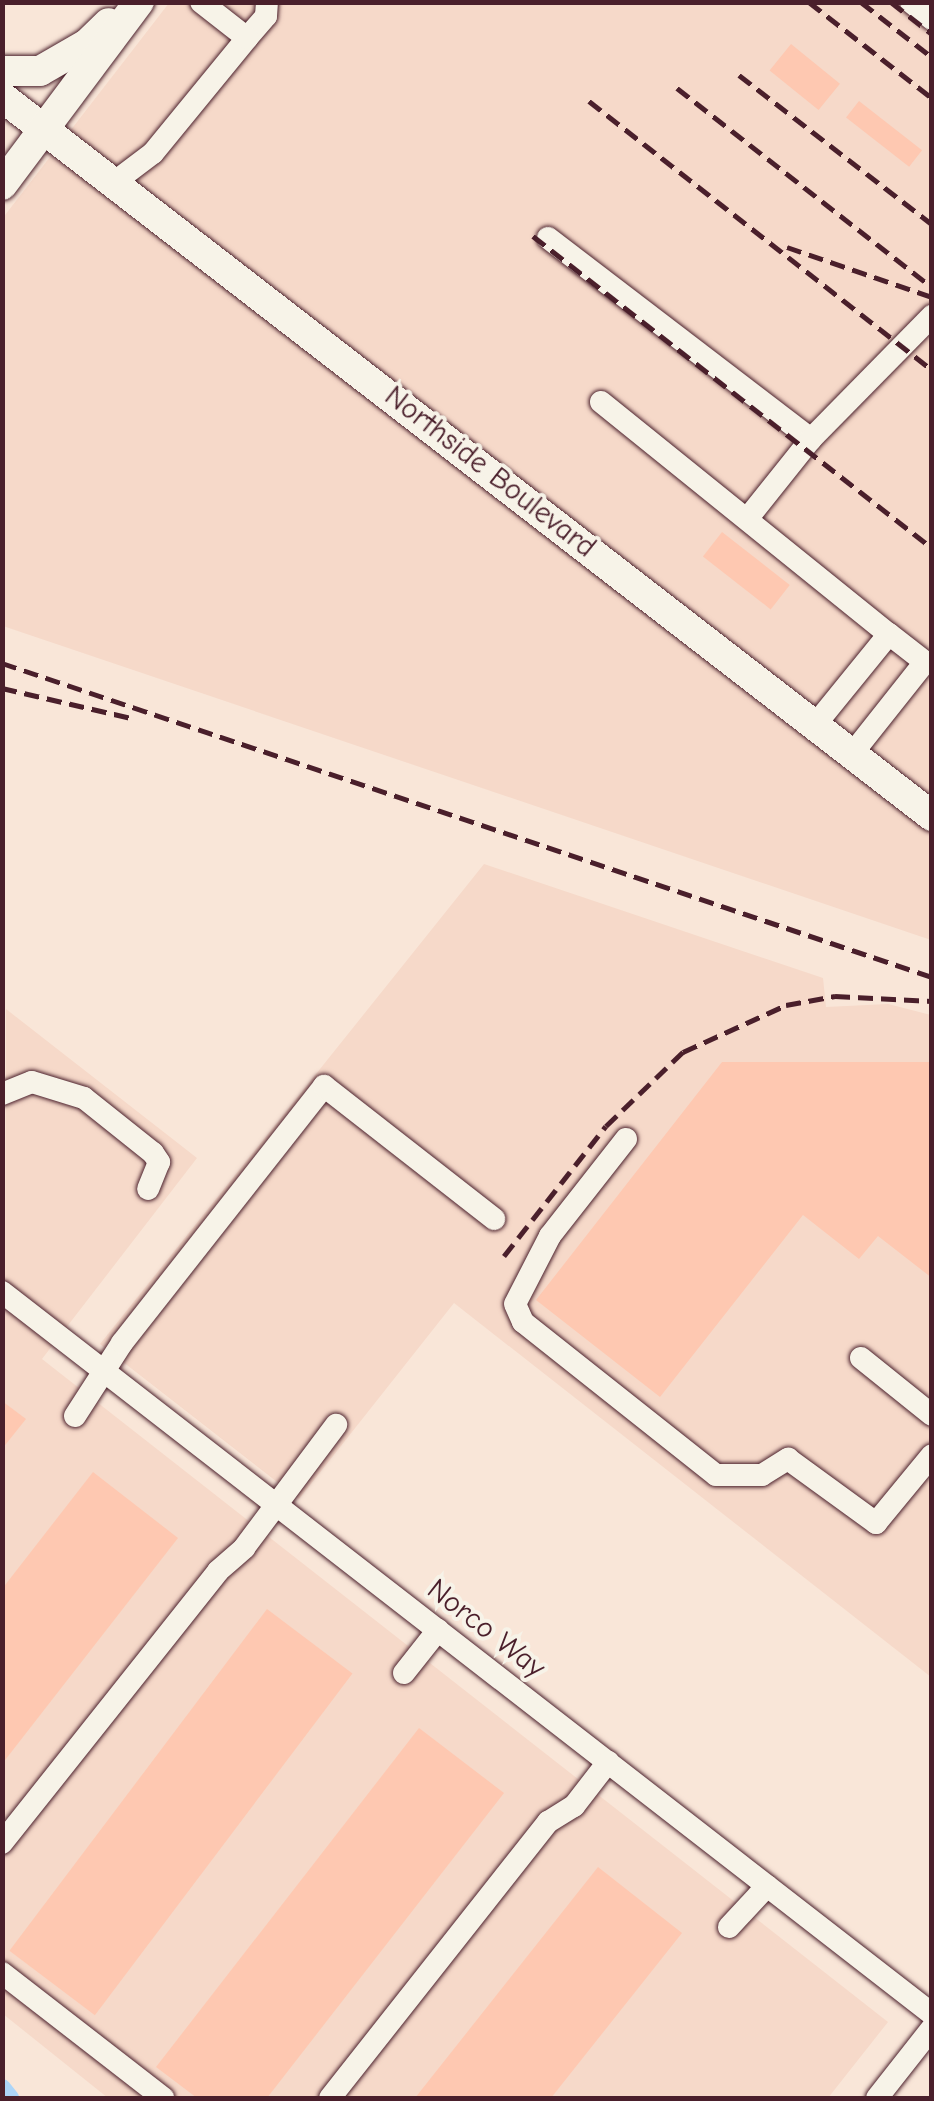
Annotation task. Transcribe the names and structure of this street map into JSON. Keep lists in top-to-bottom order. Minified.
{"streets":{"main road":["Northside Boulevard"],"street":["Norco Way"]}}
